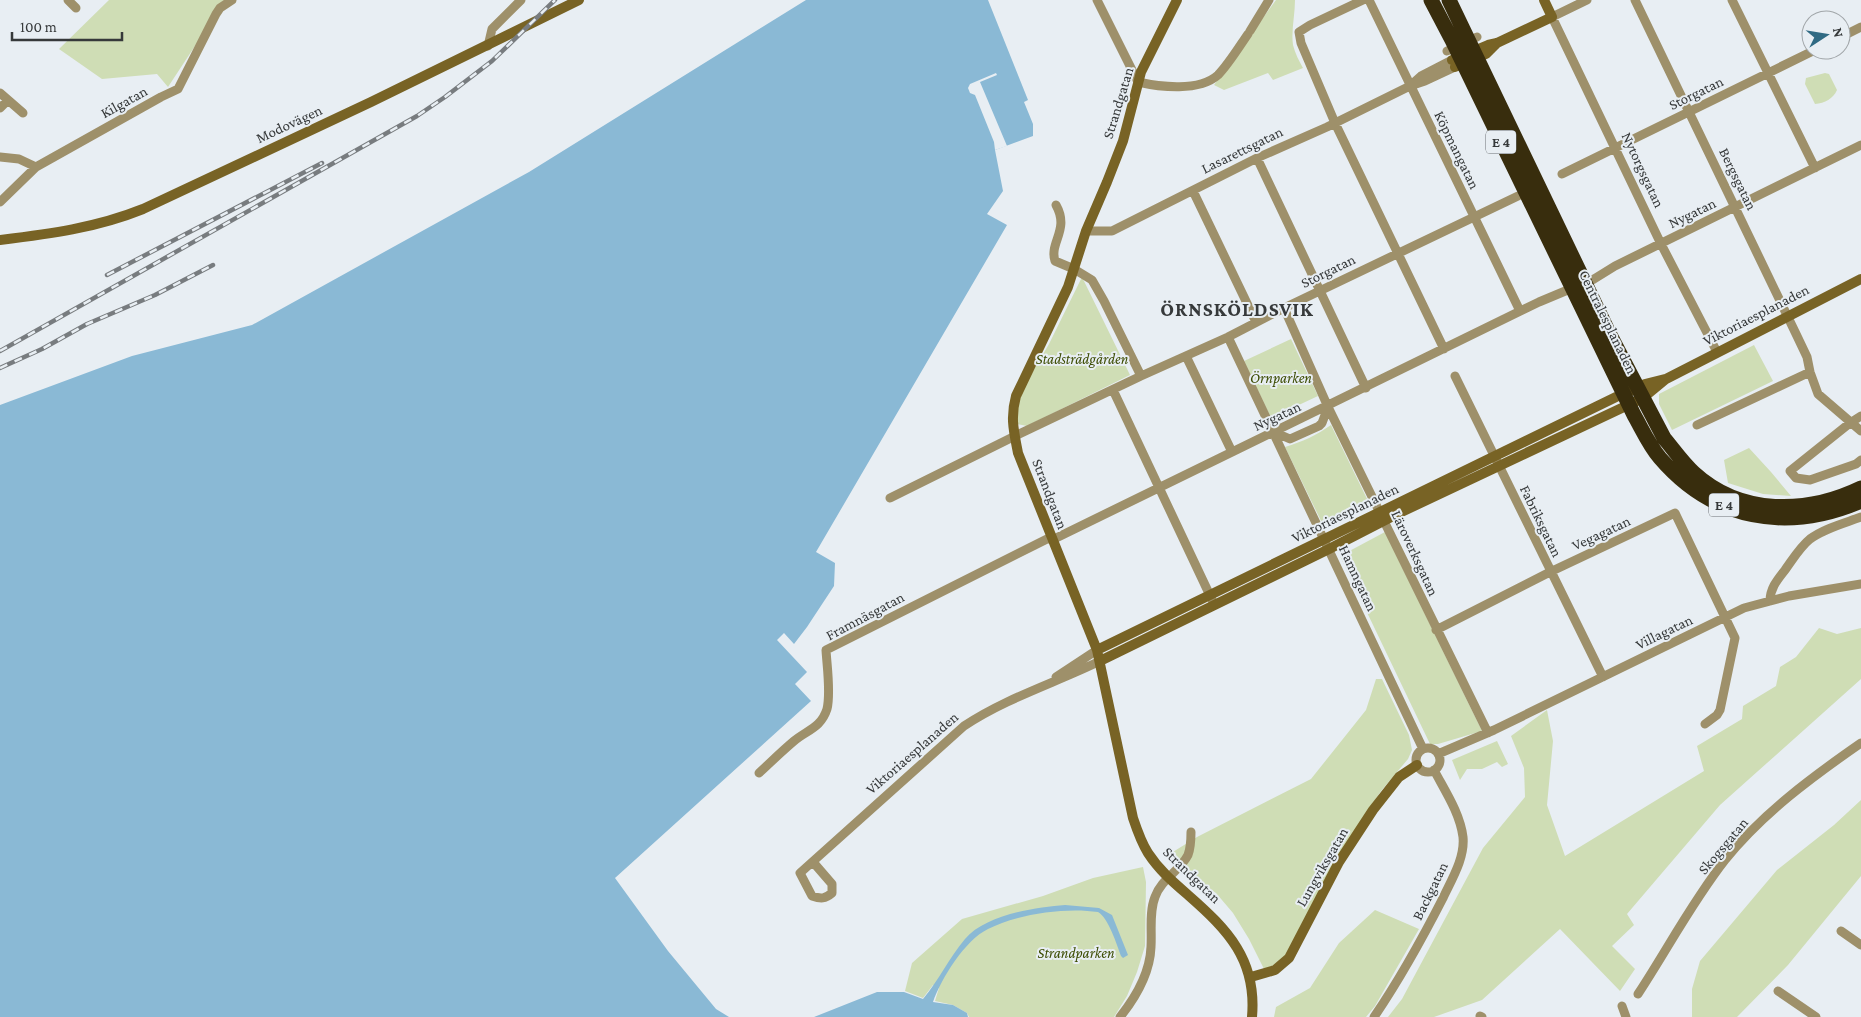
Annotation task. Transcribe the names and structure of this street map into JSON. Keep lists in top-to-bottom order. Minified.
{"streets":{"highway":["E 4","Centralesplanaden"],"main road":["Strandgatan","Modovägen","Lasarettsgatan","Nytorgsgatan","Viktoriaesplanaden","Lungviksgatan"],"street":["Storgatan","Kilgatan","Köpmangatan","Bergsgatan","Nygatan","Fabriksgatan","Vegagatan","Läroverksgatan","Hamngatan","Framnäsgatan","Villagatan","Skogsgatan","Backgatan"]},"crossings":[["Storgatan","Strandgatan"],["Storgatan","Köpmangatan"],["Storgatan","Nytorgsgatan"],["Storgatan","Bergsgatan"],["Storgatan","Läroverksgatan"],["Storgatan","Hamngatan"],["Strandgatan","Lasarettsgatan"],["Strandgatan","Nygatan"],["Strandgatan","Viktoriaesplanaden"],["Strandgatan","Framnäsgatan"],["Strandgatan","Lungviksgatan"],["Lasarettsgatan","Köpmangatan"],["Lasarettsgatan","Nytorgsgatan"],["Lasarettsgatan","Centralesplanaden"],["Köpmangatan","Nygatan"],["Nytorgsgatan","Nygatan"],["Nytorgsgatan","Viktoriaesplanaden"],["Bergsgatan","Nygatan"],["Bergsgatan","Viktoriaesplanaden"],["Nygatan","Centralesplanaden"],["Nygatan","Läroverksgatan"],["Nygatan","Hamngatan"],["Nygatan","Framnäsgatan"],["Viktoriaesplanaden","Centralesplanaden"],["Viktoriaesplanaden","Fabriksgatan"],["Viktoriaesplanaden","Läroverksgatan"],["Viktoriaesplanaden","Hamngatan"],["Fabriksgatan","Vegagatan"],["Fabriksgatan","Villagatan"],["Vegagatan","Läroverksgatan"],["Vegagatan","Villagatan"],["Läroverksgatan","Villagatan"],["Hamngatan","Lungviksgatan"],["Hamngatan","Backgatan"],["Lungviksgatan","Backgatan"]],"districts":["ÖRNSKÖLDSVIK"],"parks":["Stadsträdgården","Örnparken","Strandparken"],"scale_bar":"100 m","north":"right"}
